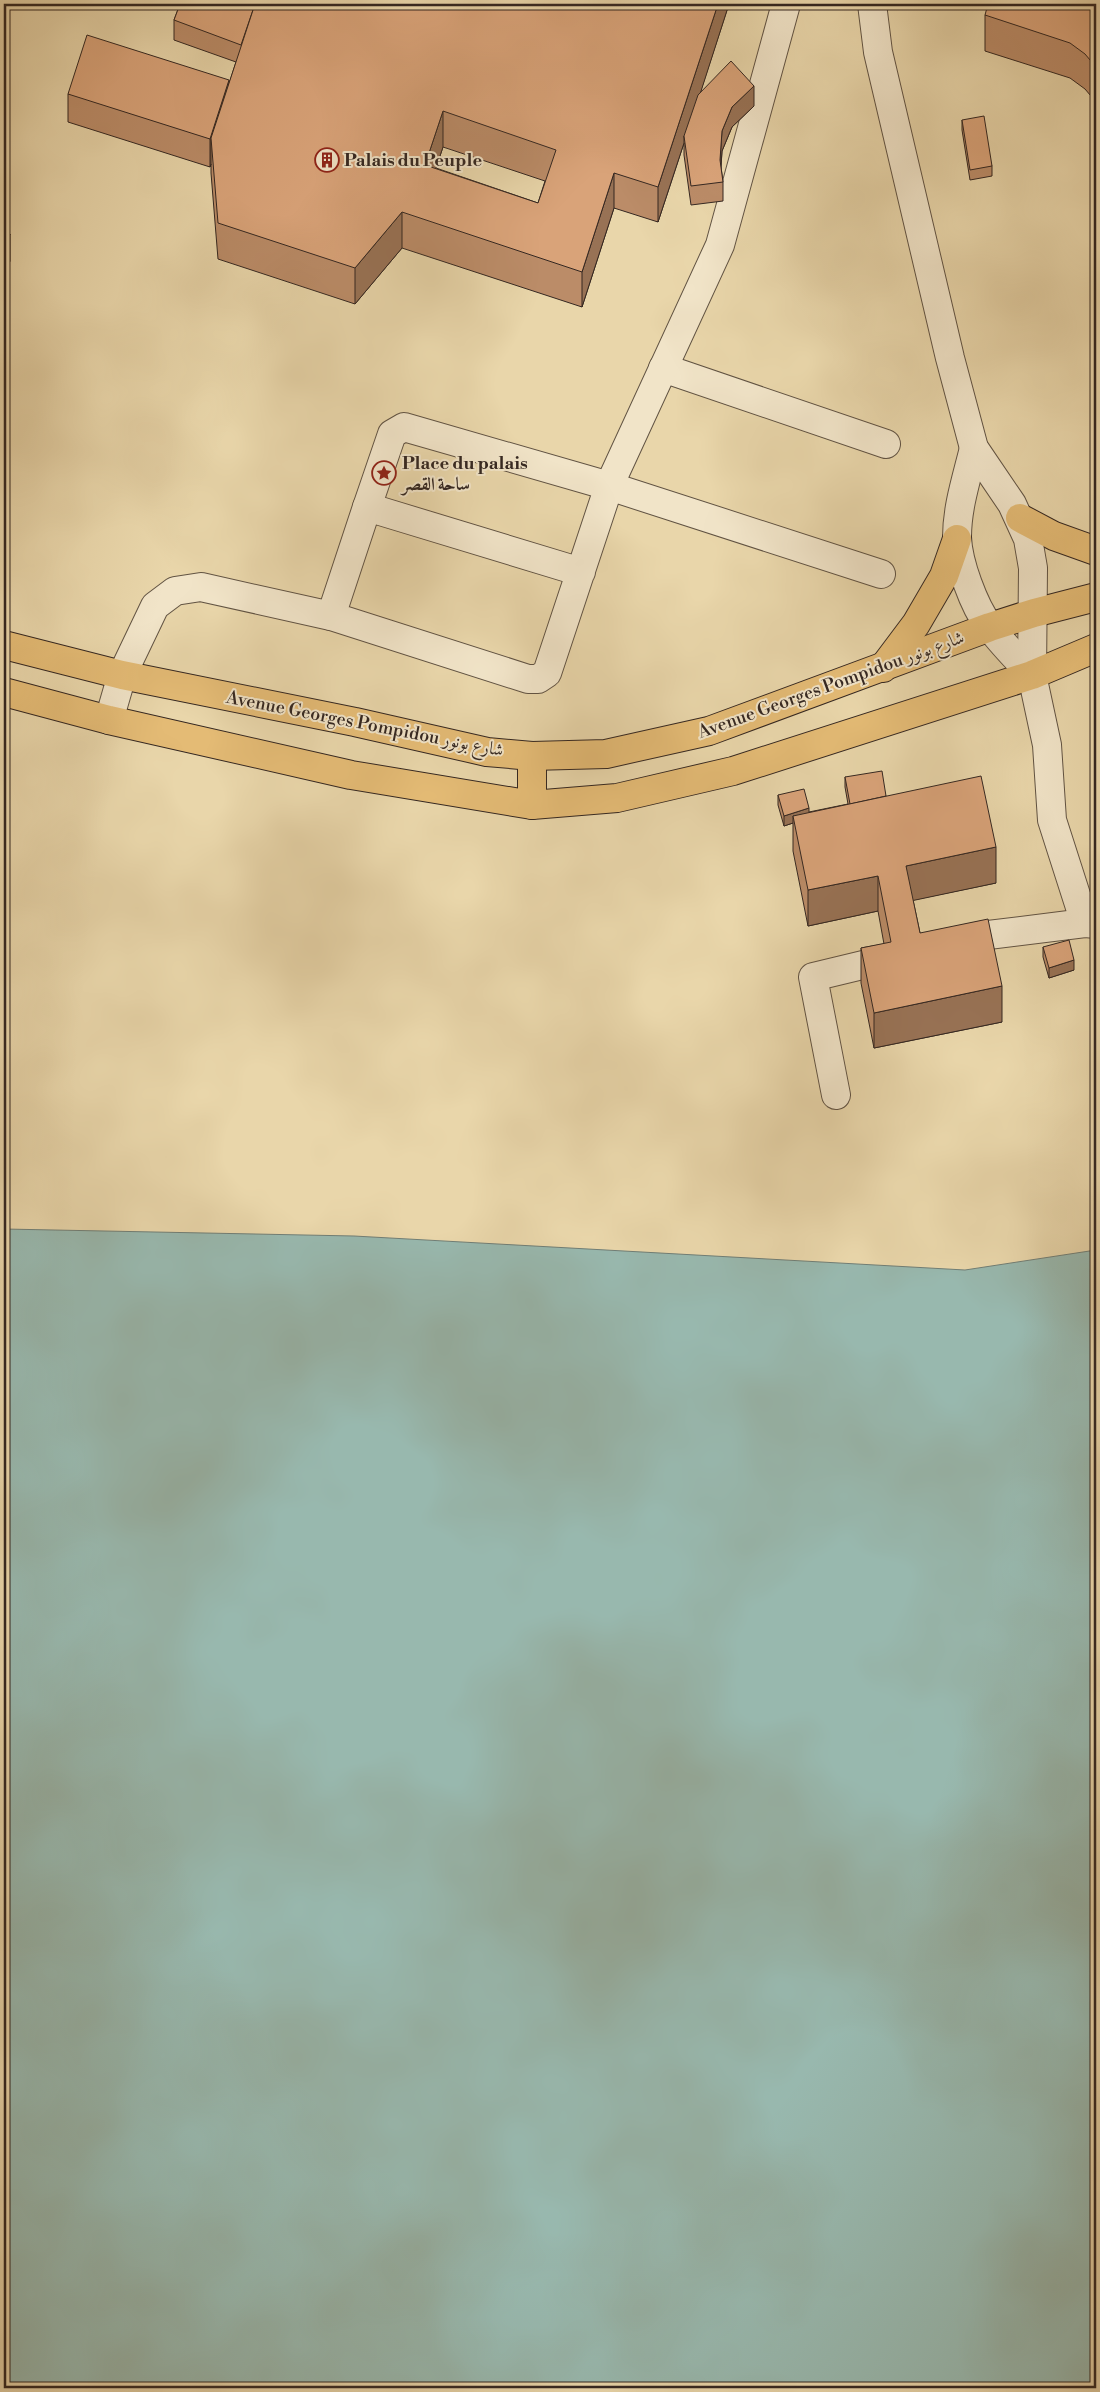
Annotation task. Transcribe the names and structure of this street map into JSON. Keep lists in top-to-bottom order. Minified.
{"streets":{"main road":["Avenue Georges Pompidou شارع بونور"]},"places":{"building":["Palais du Peuple"],"place":["Place du palais ساحة القصر"]}}
